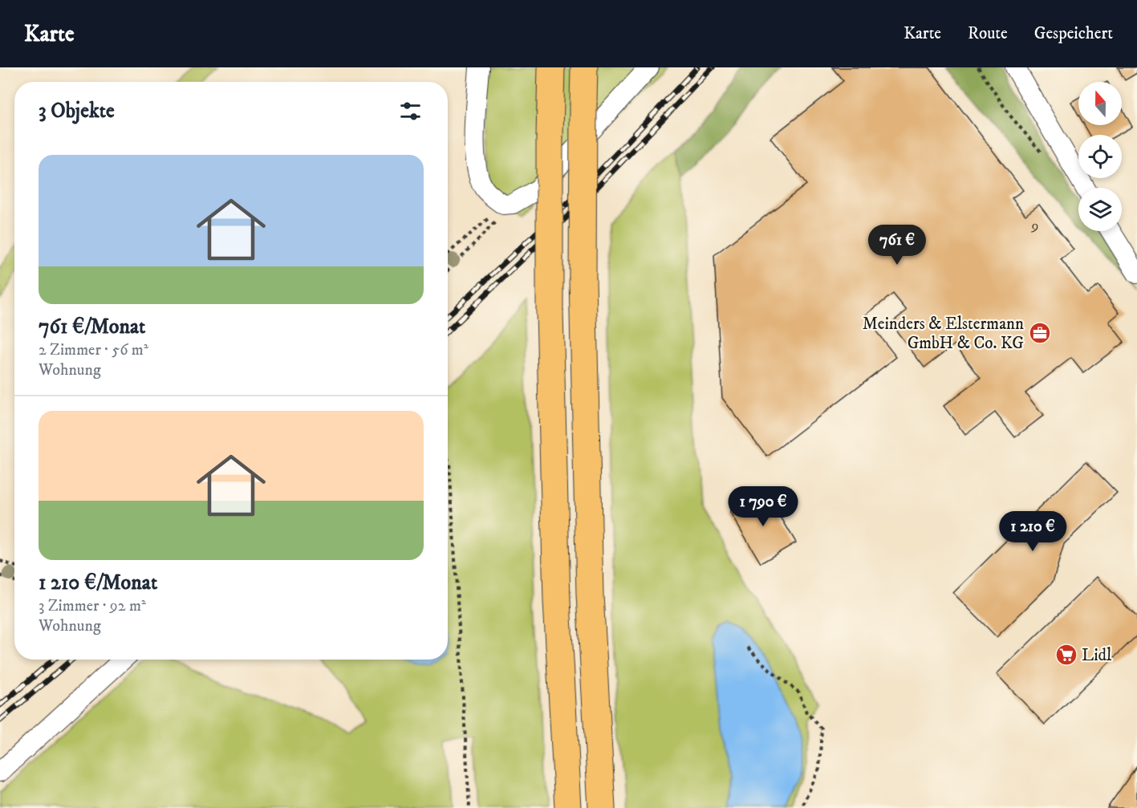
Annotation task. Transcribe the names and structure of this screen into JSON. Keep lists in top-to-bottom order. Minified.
{"places":{"office":["Meinders & Elstermann GmbH & Co. KG"],"supermarket":["Lidl"]},"house_numbers":["9"],"north":"top","page":{"header":"Karte","nav":["Karte","Route","Gespeichert"],"heading":"3 Objekte","list":[{"name":"761 €/Monat","note":"2 Zimmer · 56 m² · Wohnung"},{"name":"1 210 €/Monat","note":"3 Zimmer · 92 m² · Wohnung"}],"price":["761 €","1 790 €","1 210 €"]}}
